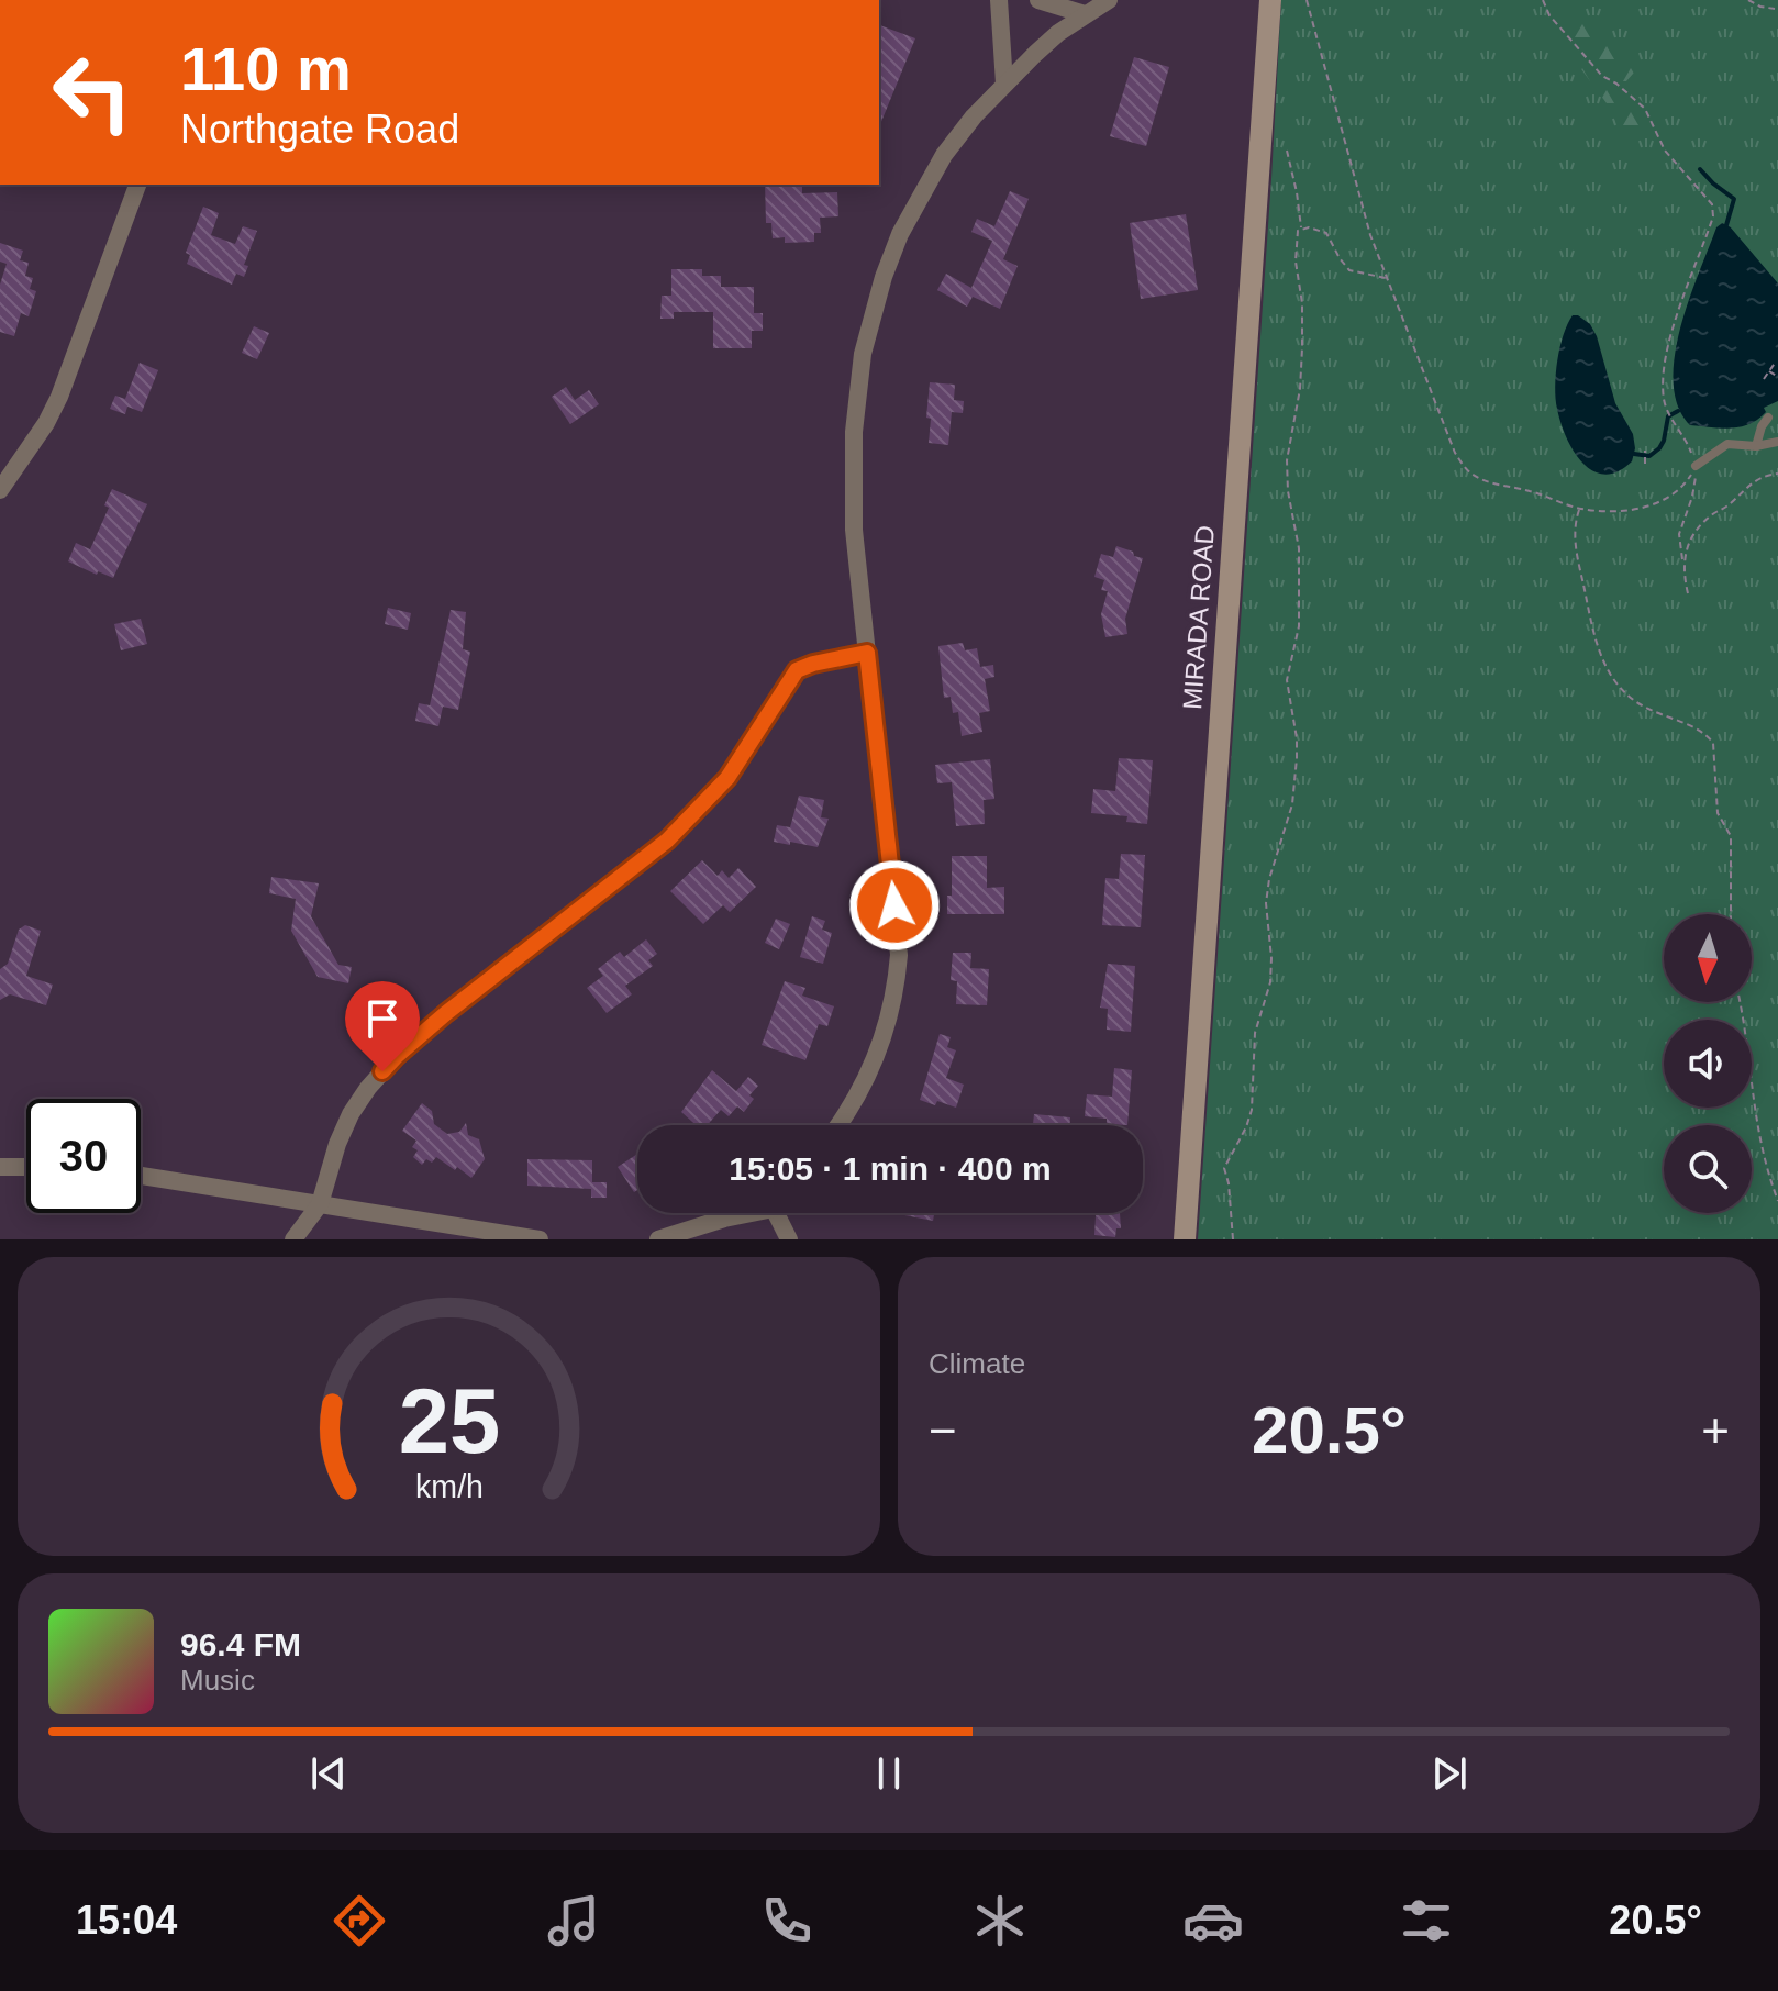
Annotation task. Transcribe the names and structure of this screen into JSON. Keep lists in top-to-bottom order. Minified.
{"streets":{"street":["MIRADA ROAD"]},"north":"bottom","page":{"turn":["110 m","Northgate Road"],"limit":"30","trip":"15:05 · 1 min · 400 m","tile":"Climate","heat":["−","20.5°","+"],"song":["96.4 FM","Music"],"tabs":["15:04","20.5°"],"gauge":["25","km/h"]}}
